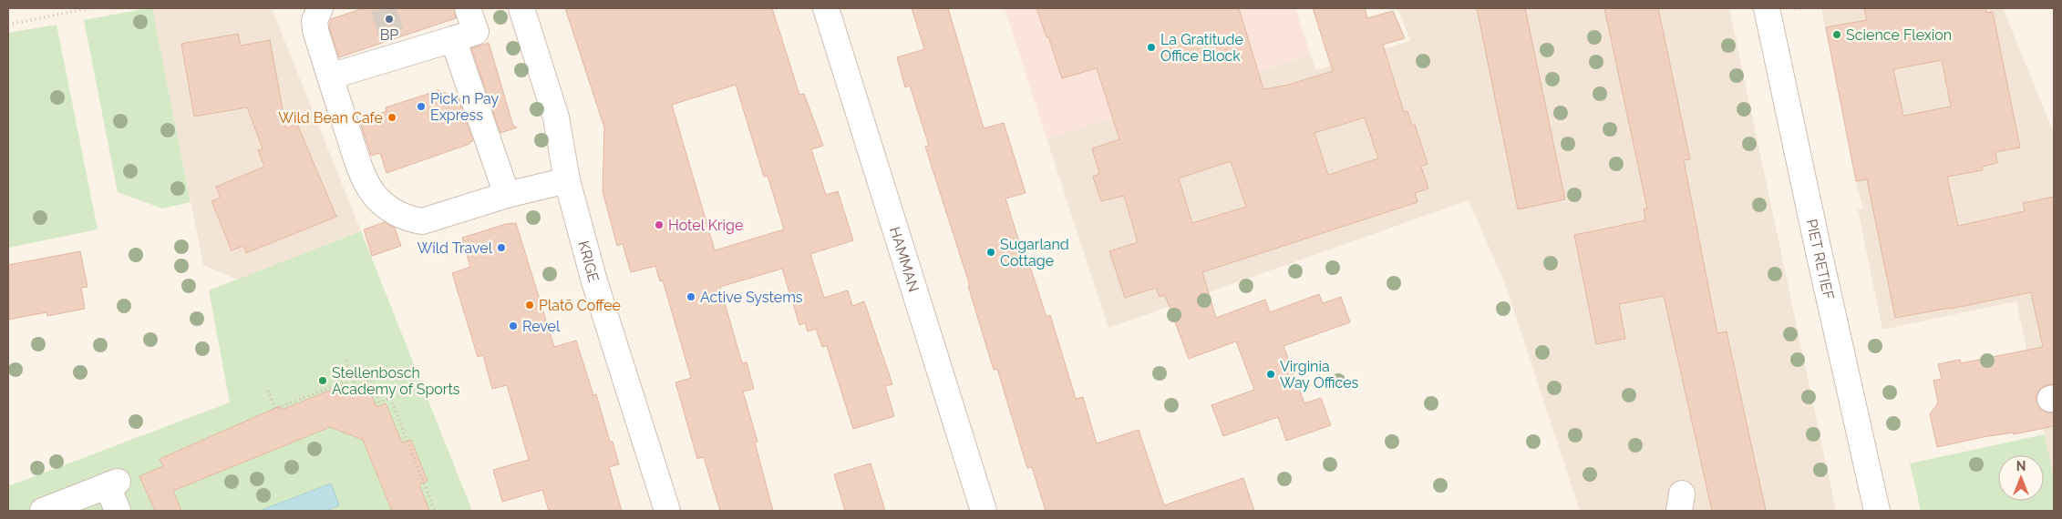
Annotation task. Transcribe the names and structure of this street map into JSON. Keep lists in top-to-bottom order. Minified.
{"streets":{"street":["HAMMAN","PIET RETIEF","KRIGE"]},"places":["BP","Science Flexion","La Gratitude Office Block","Pick n Pay Express","Wild Bean Cafe","Hotel Krige","Wild Travel","Sugarland Cottage","Active Systems","Platō Coffee","Revel","Virginia Way Offices","Stellenbosch Academy of Sports"],"north":"top"}
